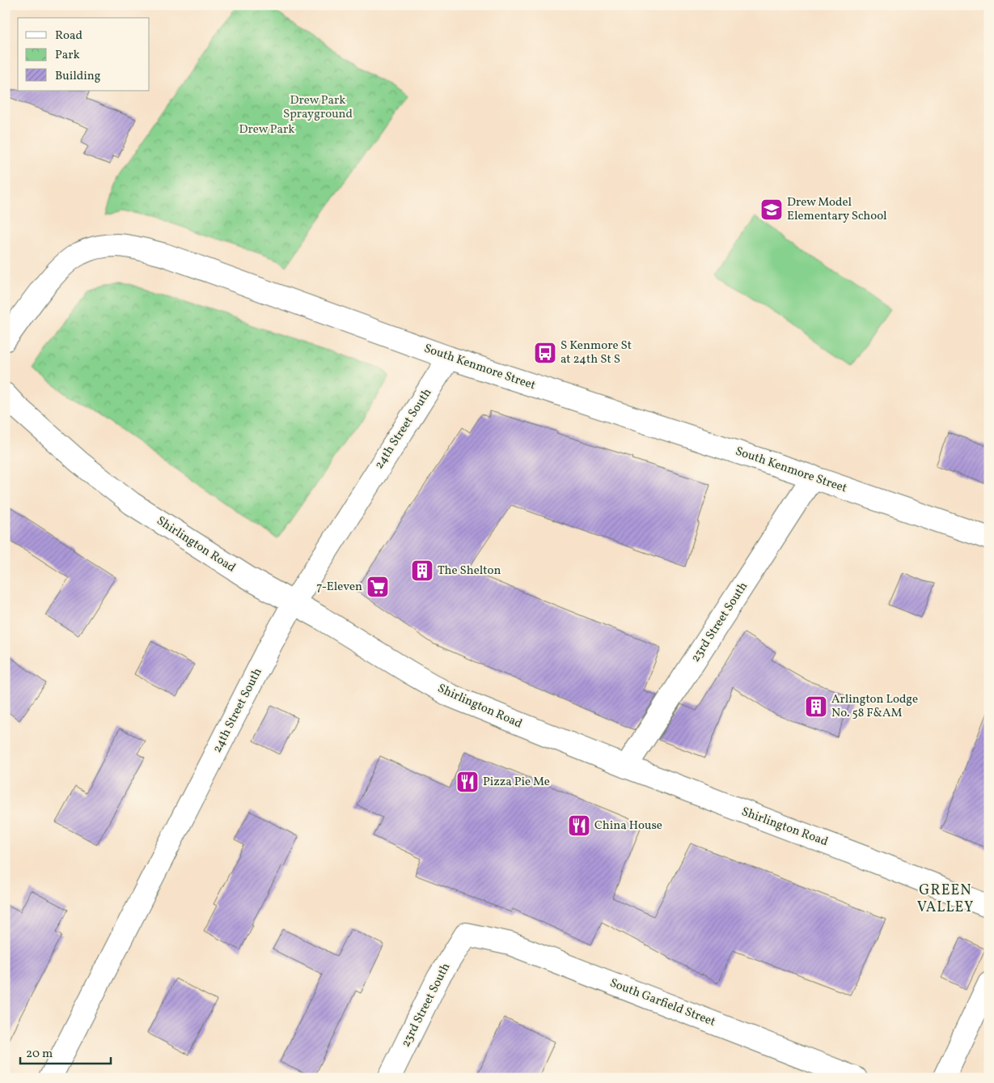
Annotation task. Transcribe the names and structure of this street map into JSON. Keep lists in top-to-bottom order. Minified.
{"streets":{"street":["South Kenmore Street","24th Street South","Shirlington Road","23rd Street South","South Garfield Street"]},"crossings":[["South Kenmore Street","24th Street South"],["South Kenmore Street","23rd Street South"],["24th Street South","Shirlington Road"],["Shirlington Road","23rd Street South"],["23rd Street South","South Garfield Street"]],"districts":["GREEN VALLEY"],"parks":["Drew Park Sprayground","Drew Park"],"places":{"school or university":["Drew Model Elementary School"],"bus stop":["S Kenmore St at 24th St S"],"building":["The Shelton","Arlington Lodge No. 58 F&AM"],"supermarket":["7-Eleven"],"restaurant":["Pizza Pie Me","China House"]},"legend":["Road","Park","Building"],"scale_bar":"20 m"}
